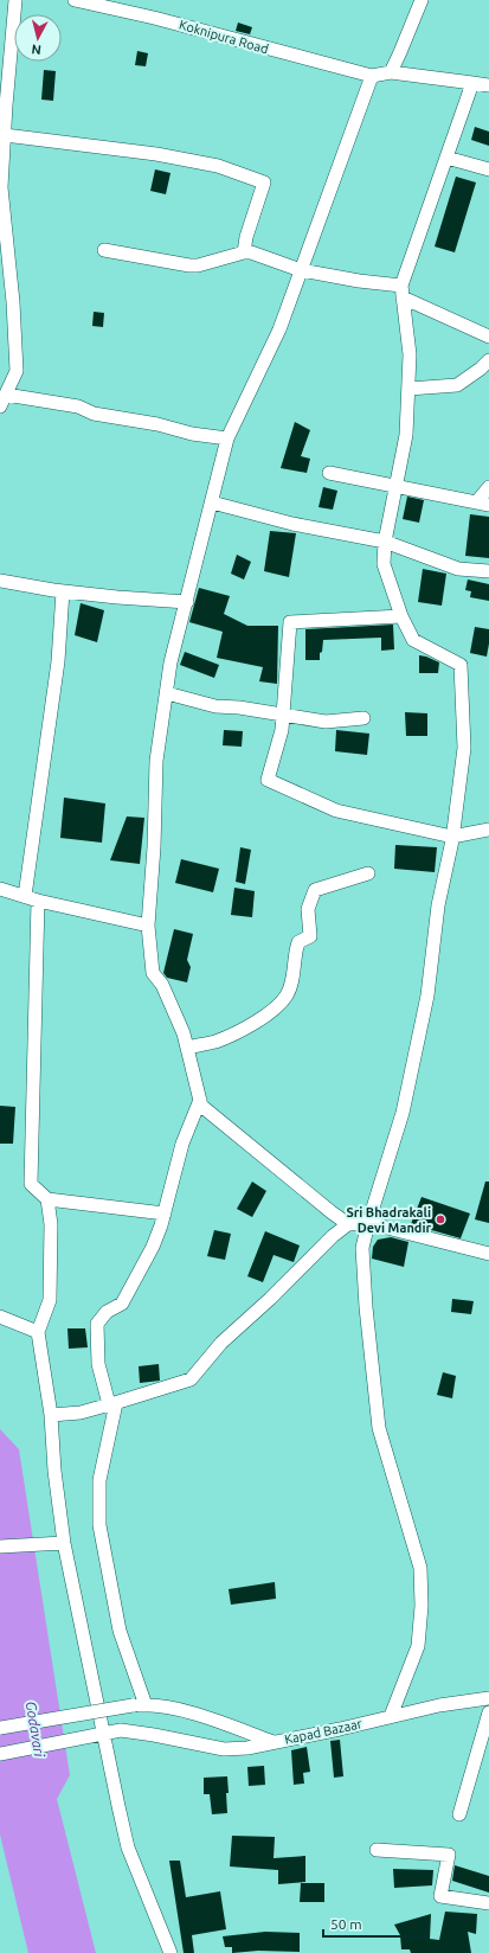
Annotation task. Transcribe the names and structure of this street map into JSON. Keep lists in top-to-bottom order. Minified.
{"streets":{"street":["Koknipura Road","Kapad Bazaar"]},"water":["Godavari"],"places":["Sri Bhadrakali Devi Mandir"],"scale_bar":"50 m","north":"bottom"}
